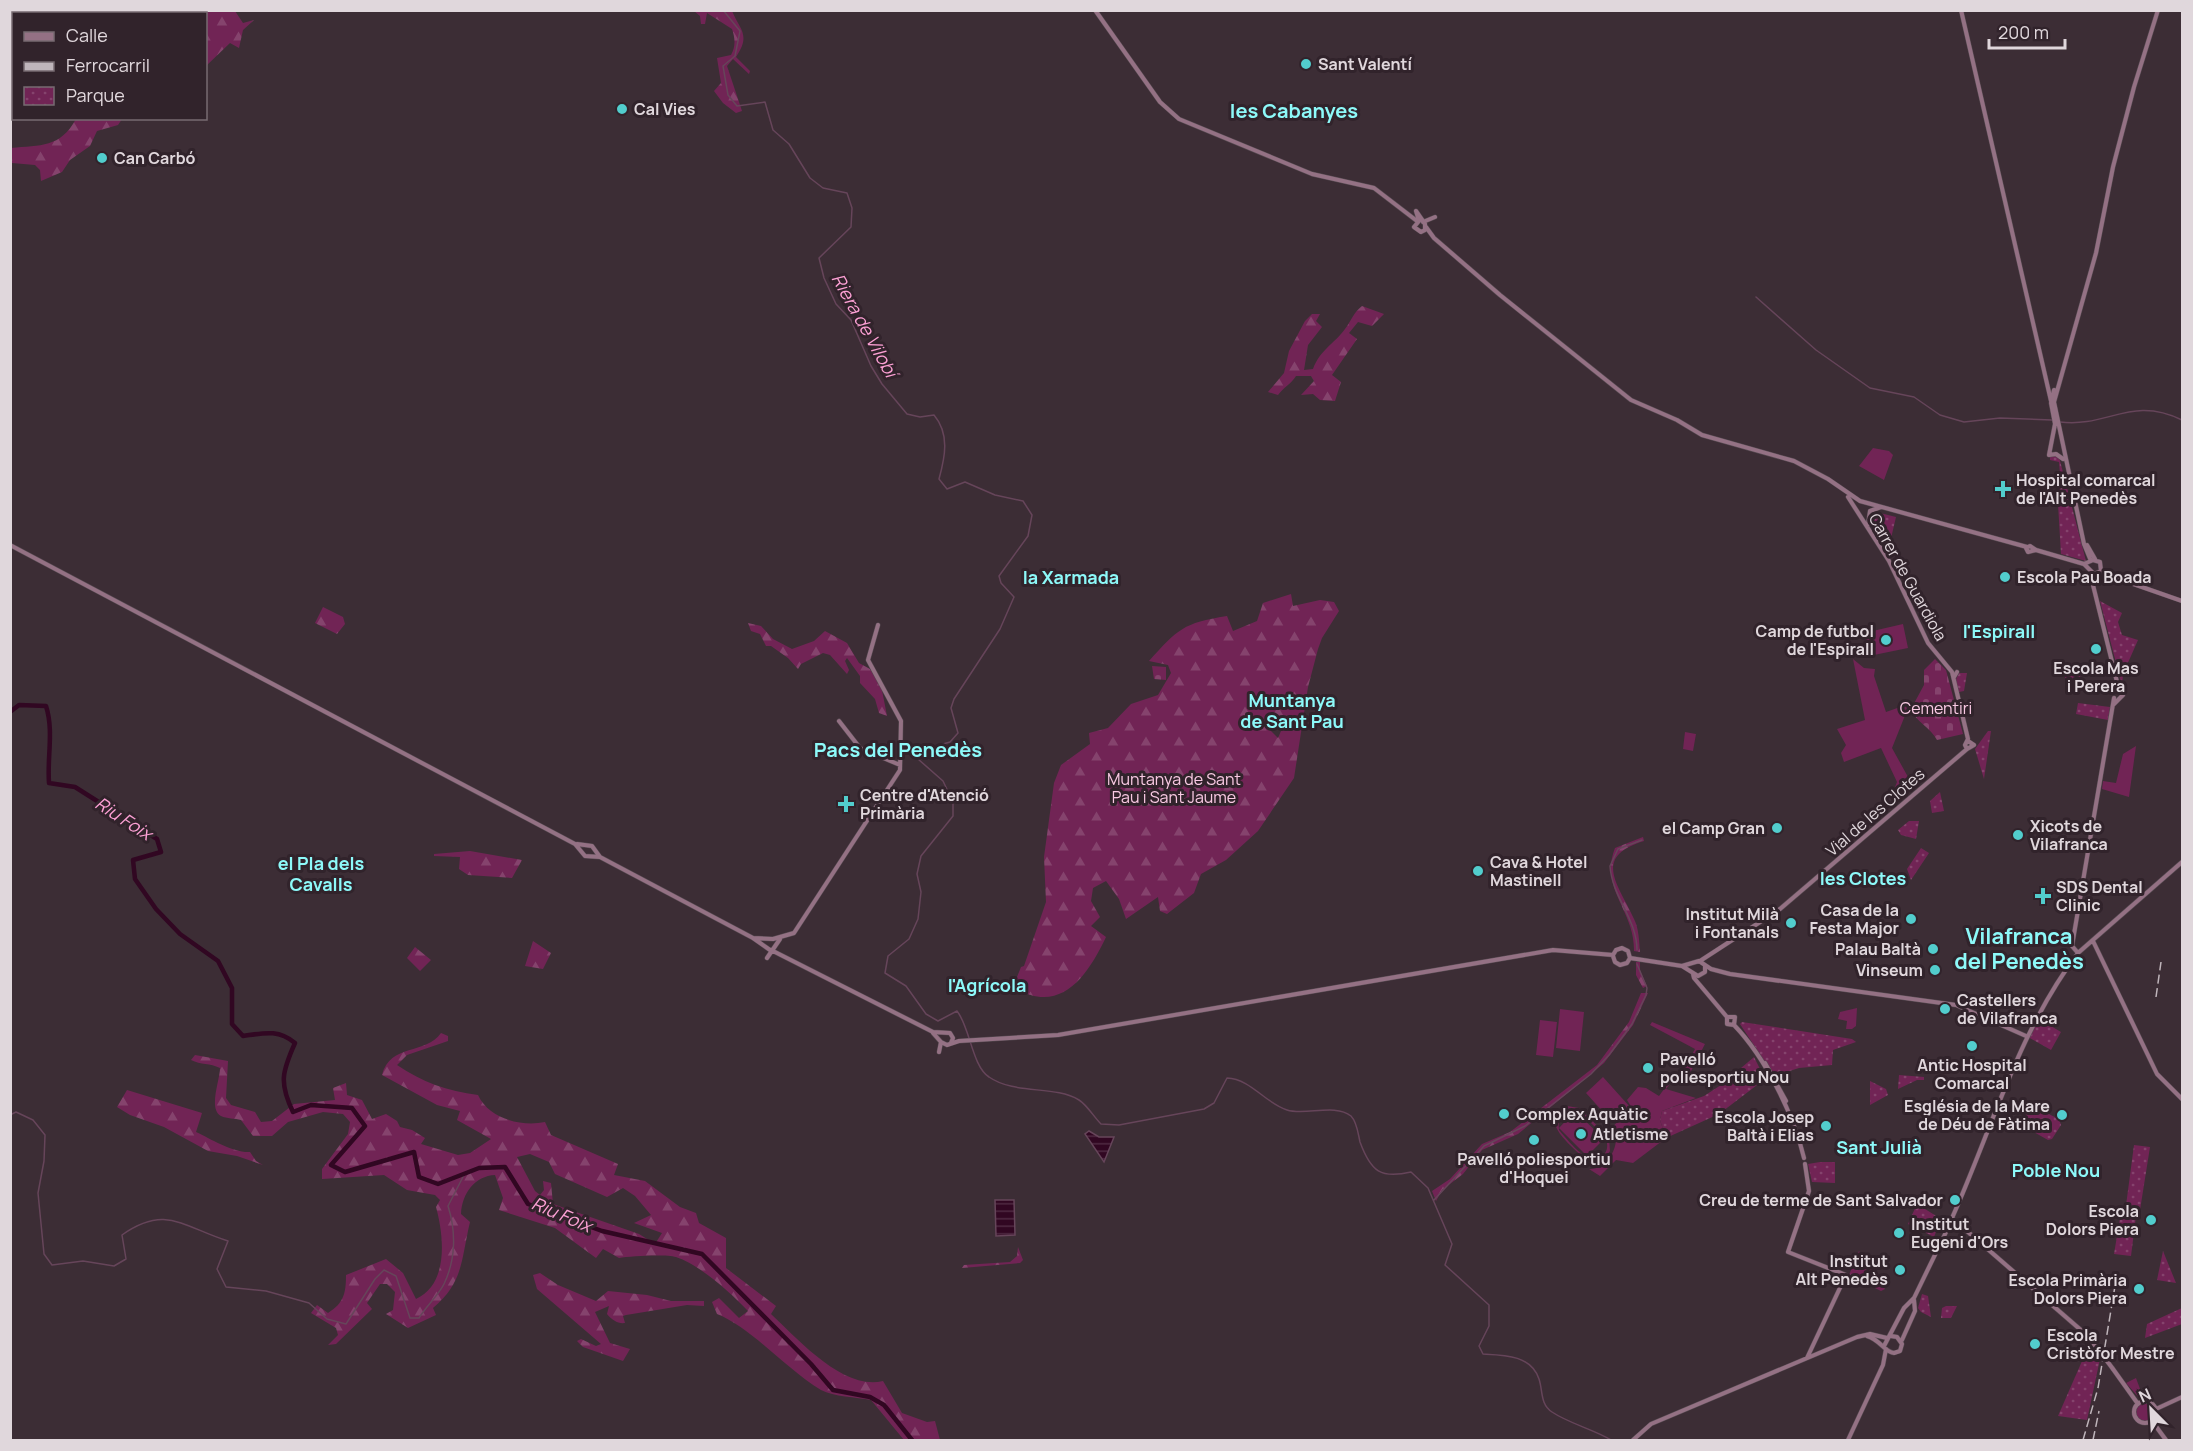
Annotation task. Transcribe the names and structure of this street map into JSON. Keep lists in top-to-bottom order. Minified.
{"streets":{"street":["Carrer de Guardiola","Vial de les Clotes"]},"crossings":[["Carrer de Guardiola","Vial de les Clotes"]],"districts":["les Cabanyes","la Xarmada","l'Espirall","Muntanya de Sant Pau","Pacs del Penedès","el Pla dels Cavalls","les Clotes","Vilafranca del Penedès","l'Agrícola","Sant Julià","Poble Nou"],"water":["Riera de Vilobí","Riu Foix"],"parks":["Cementiri","Muntanya de Sant Pau i Sant Jaume"],"places":{"other":["Sant Valentí","Cal Vies","Can Carbó","Escola Pau Boada","Camp de futbol de l'Espirall","Escola Mas i Perera","el Camp Gran","Xicots de Vilafranca","Cava & Hotel Mastinell","Casa de la Festa Major","Institut Milà i Fontanals","Palau Baltà","Vinseum","Castellers de Vilafranca","Antic Hospital Comarcal","Pavelló poliesportiu Nou","Complex Aquàtic","Església de la Mare de Déu de Fàtima","Escola Josep Baltà i Elias","Atletisme","Pavelló poliesportiu d'Hoquei","Creu de terme de Sant Salvador","Escola Dolors Piera","Institut Eugeni d'Ors","Institut Alt Penedès","Escola Primària Dolors Piera","Escola Cristòfor Mestre"],"health":["Hospital comarcal de l'Alt Penedès","Centre d'Atenció Primària","SDS Dental Clinic"]},"legend":["Calle","Ferrocarril","Parque"],"scale_bar":"200 m","north":"top left"}
